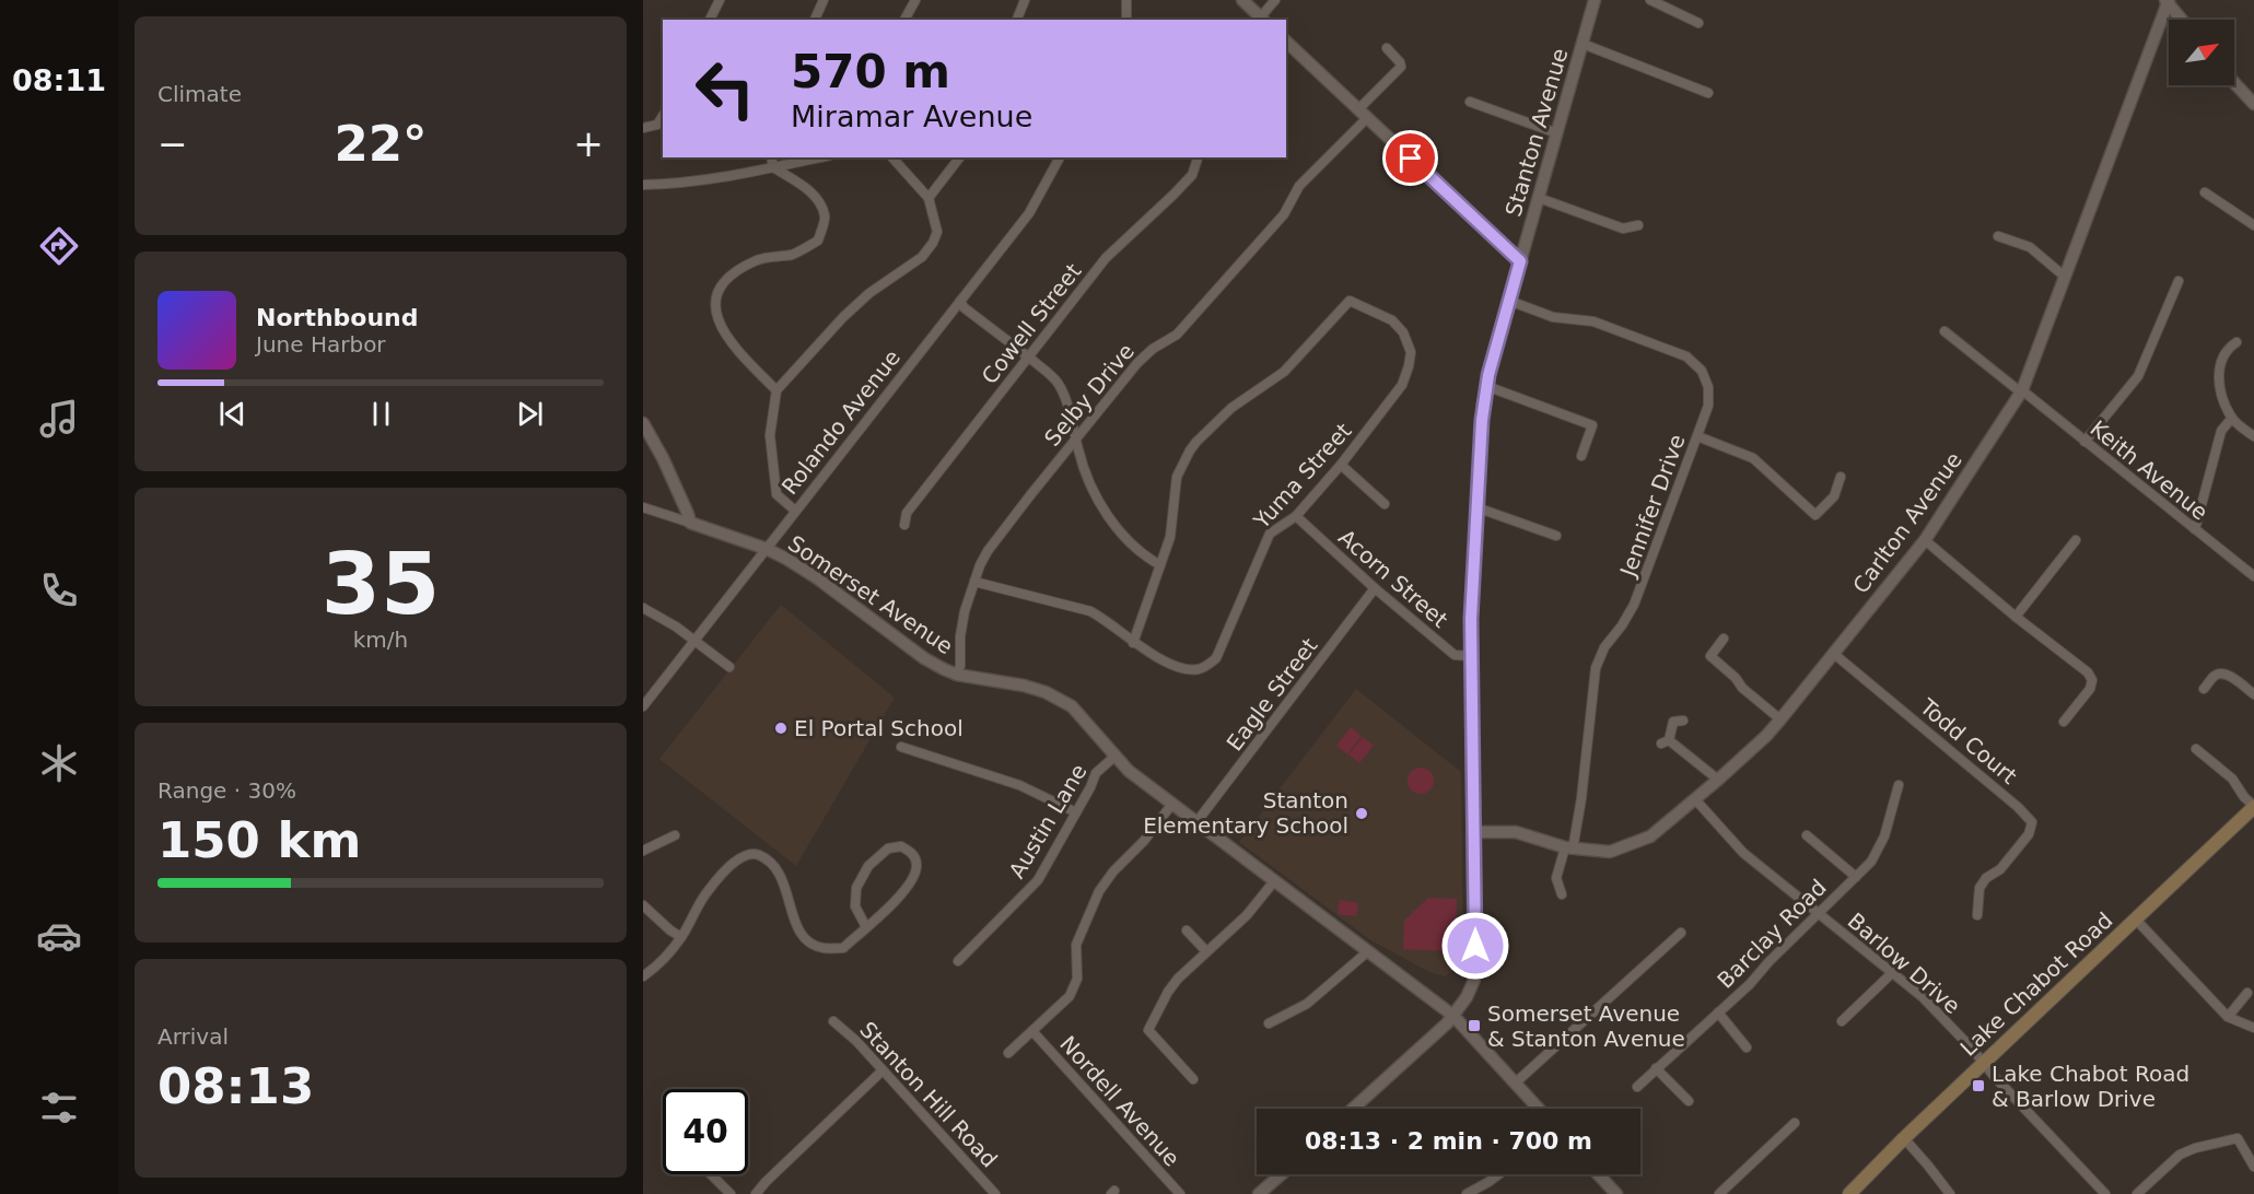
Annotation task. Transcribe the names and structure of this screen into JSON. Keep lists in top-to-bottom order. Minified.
{"streets":{"main road":["Lake Chabot Road"],"street":["Stanton Avenue","Cowell Street","Selby Drive","Rolando Avenue","Keith Avenue","Yuma Street","Jennifer Drive","Carlton Avenue","Acorn Street","Somerset Avenue","Eagle Street","Todd Court","Austin Lane","Barclay Road","Barlow Drive","Stanton Hill Road","Nordell Avenue"]},"crossings":[["Stanton Avenue","Jennifer Drive"],["Stanton Avenue","Carlton Avenue"],["Stanton Avenue","Acorn Street"],["Stanton Avenue","Somerset Avenue"],["Selby Drive","Yuma Street"],["Selby Drive","Somerset Avenue"],["Rolando Avenue","Somerset Avenue"],["Keith Avenue","Carlton Avenue"],["Yuma Street","Acorn Street"],["Jennifer Drive","Carlton Avenue"],["Carlton Avenue","Todd Court"],["Carlton Avenue","Barlow Drive"],["Acorn Street","Eagle Street"],["Somerset Avenue","Eagle Street"],["Somerset Avenue","Austin Lane"],["Barclay Road","Barlow Drive"],["Barlow Drive","Lake Chabot Road"]],"places":{"other":["El Portal School","Stanton Elementary School"],"transit":["Somerset Avenue & Stanton Avenue","Lake Chabot Road & Barlow Drive"]},"north":"top right","page":{"tabs":"08:11","tile":["Climate",["35","km/h"],["Range · 30%","150 km"],["Arrival","08:13"]],"turn":["570 m","Miramar Avenue"],"heat":["−","22°","+"],"song":["Northbound","June Harbor"],"limit":"40","trip":"08:13 · 2 min · 700 m"}}
